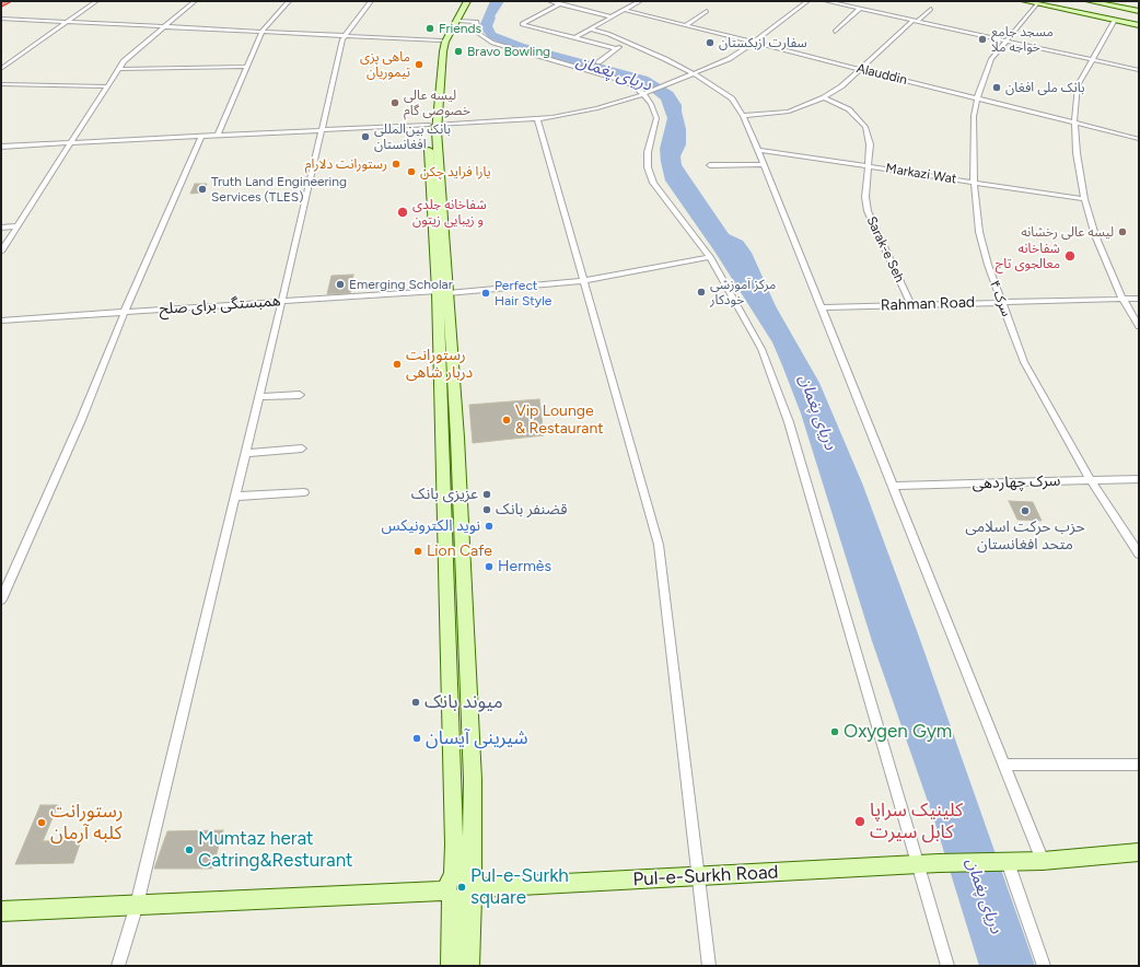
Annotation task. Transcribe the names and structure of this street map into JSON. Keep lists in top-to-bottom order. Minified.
{"streets":{"main road":["Pul-e-Surkh Road"],"street":["Alauddin","Markazi Wat","Sarak-e Seh","سرک ۴","Rahman Road","همبستگی برای صلح","سرک چهاردهی"]},"crossings":[["Alauddin","سرک ۴"],["Markazi Wat","Sarak-e Seh"],["Markazi Wat","سرک ۴"],["Sarak-e Seh","Rahman Road"],["سرک ۴","Rahman Road"],["سرک ۴","سرک چهاردهی"]],"water":["دریای پغمان"],"places":["Friends","مسجد جامع خواجه ملا","سفارت ازبکستان","Bravo Bowling","ماهی پزی تیموریان","بانک ملی افغان","لیسه عالی خصوصی گام","بانک بین‌المللی افغانستان","رستورانت دلارام","یارا فراید چکن","Truth Land Engineering Services (TLES)","شفاخانه جلدی و زیبایی زیتون","لیسه عالی رخشانه","شفاخانه معالجوی تاج","Emerging Scholar","مرکز آموزشی خودکار","Perfect Hair Style","رستورانت دربار شاهی","Vip Lounge & Restaurant","عزیزی بانک","قضنفر بانک","حزب حرکت اسلامی متحد افغانستان","نوید الکترونیکس","Lion Cafe","Hermès","میوند بانک","Oxygen Gym","شیرینی آیسان","کلینیک سراپا کابل سیرت","رستورانت کلبه آرمان","Mumtaz herat Catring&Resturant","Pul-e-Surkh square"]}
